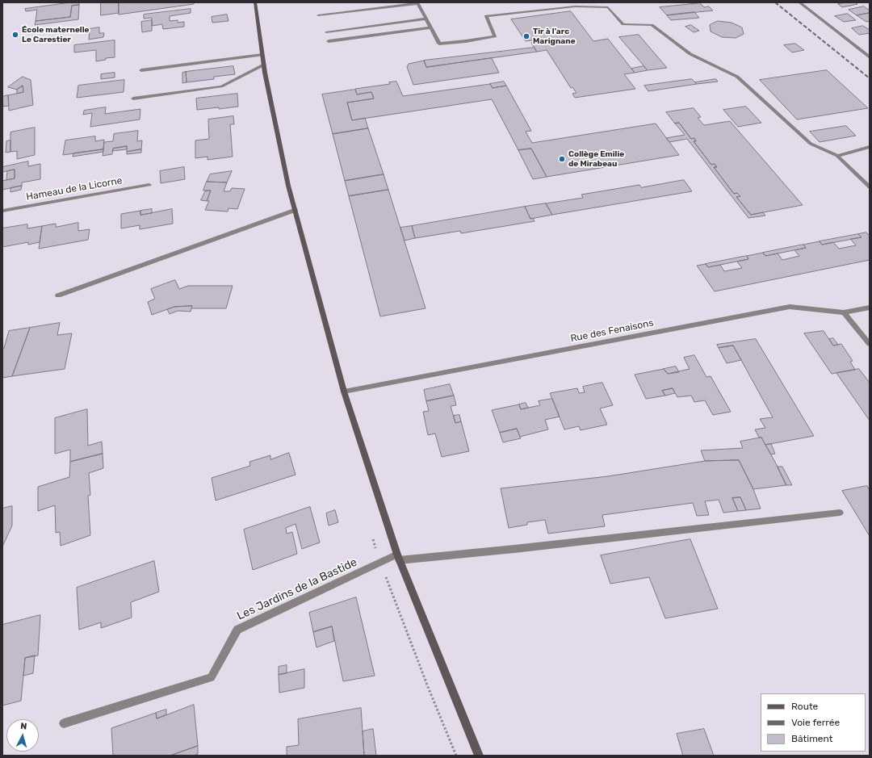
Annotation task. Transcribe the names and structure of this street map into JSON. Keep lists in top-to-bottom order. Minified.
{"streets":{"street":["Hameau de la Licorne","Rue des Fenaisons","Les Jardins de la Bastide"]},"places":["École maternelle Le Carestier","Tir à l'arc Marignane","Collège Emilie de Mirabeau"],"legend":["Route","Voie ferrée","Bâtiment"],"north":"top"}
